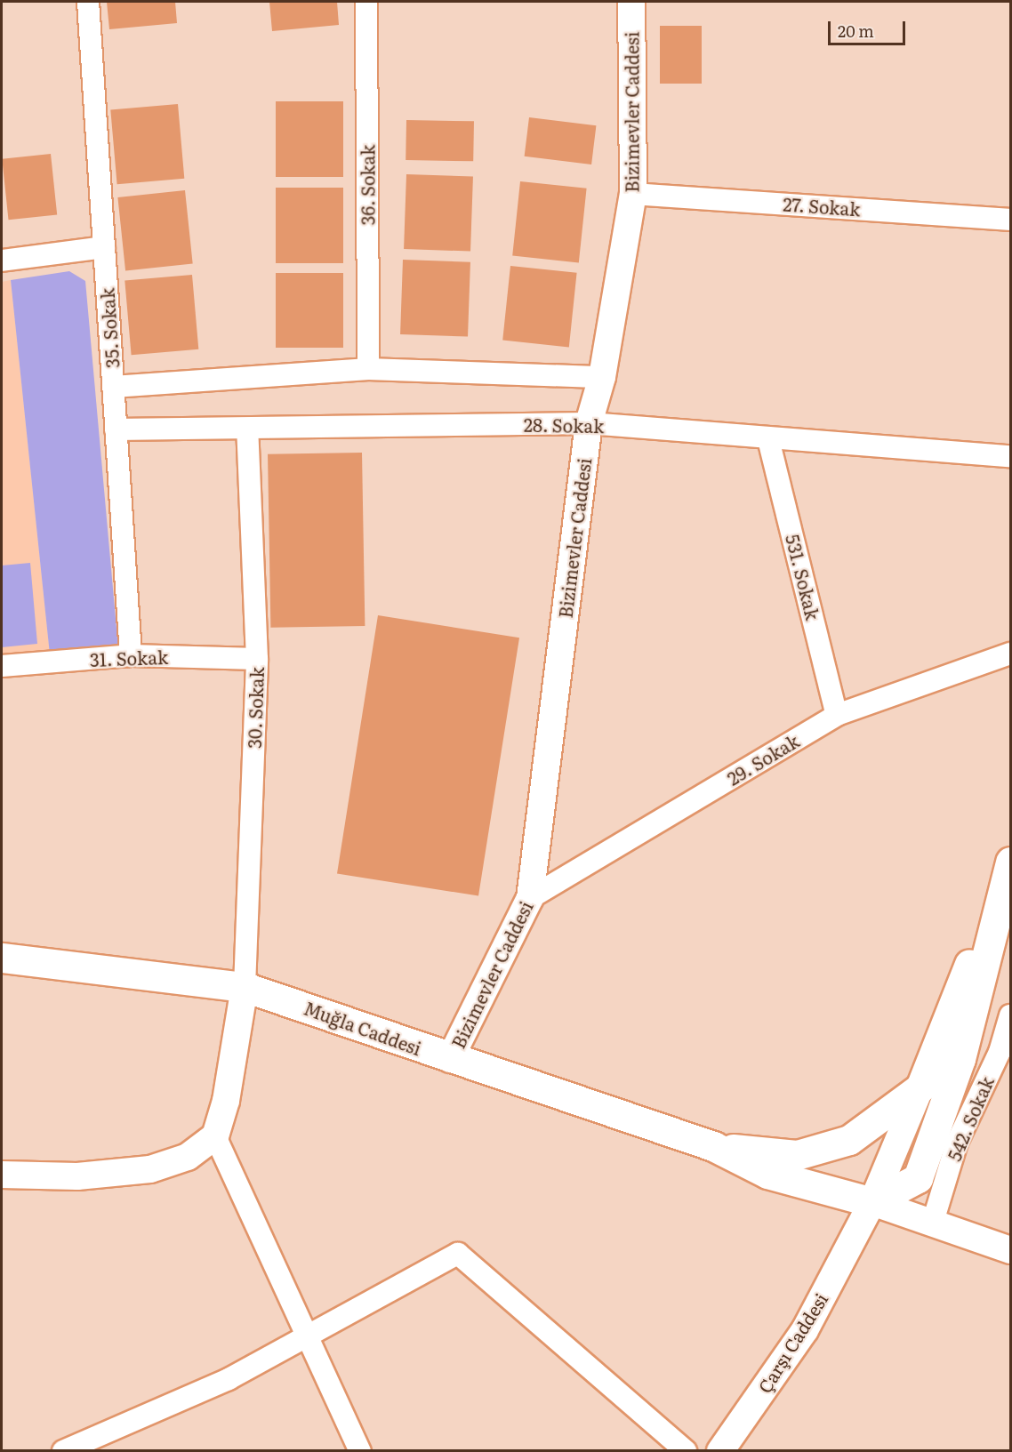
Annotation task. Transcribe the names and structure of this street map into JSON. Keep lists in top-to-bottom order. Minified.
{"streets":{"main road":["Muğla Caddesi"],"street":["Bizimevler Caddesi","36. Sokak","27. Sokak","35. Sokak","28. Sokak","531. Sokak","31. Sokak","30. Sokak","29. Sokak","542. Sokak","Çarşı Caddesi"]},"crossings":[["Bizimevler Caddesi","27. Sokak"],["Bizimevler Caddesi","28. Sokak"],["Bizimevler Caddesi","29. Sokak"],["Bizimevler Caddesi","Muğla Caddesi"],["35. Sokak","28. Sokak"],["35. Sokak","31. Sokak"],["28. Sokak","531. Sokak"],["28. Sokak","30. Sokak"],["531. Sokak","29. Sokak"],["31. Sokak","30. Sokak"],["30. Sokak","Muğla Caddesi"],["Muğla Caddesi","Çarşı Caddesi"]],"scale_bar":"20 m"}
